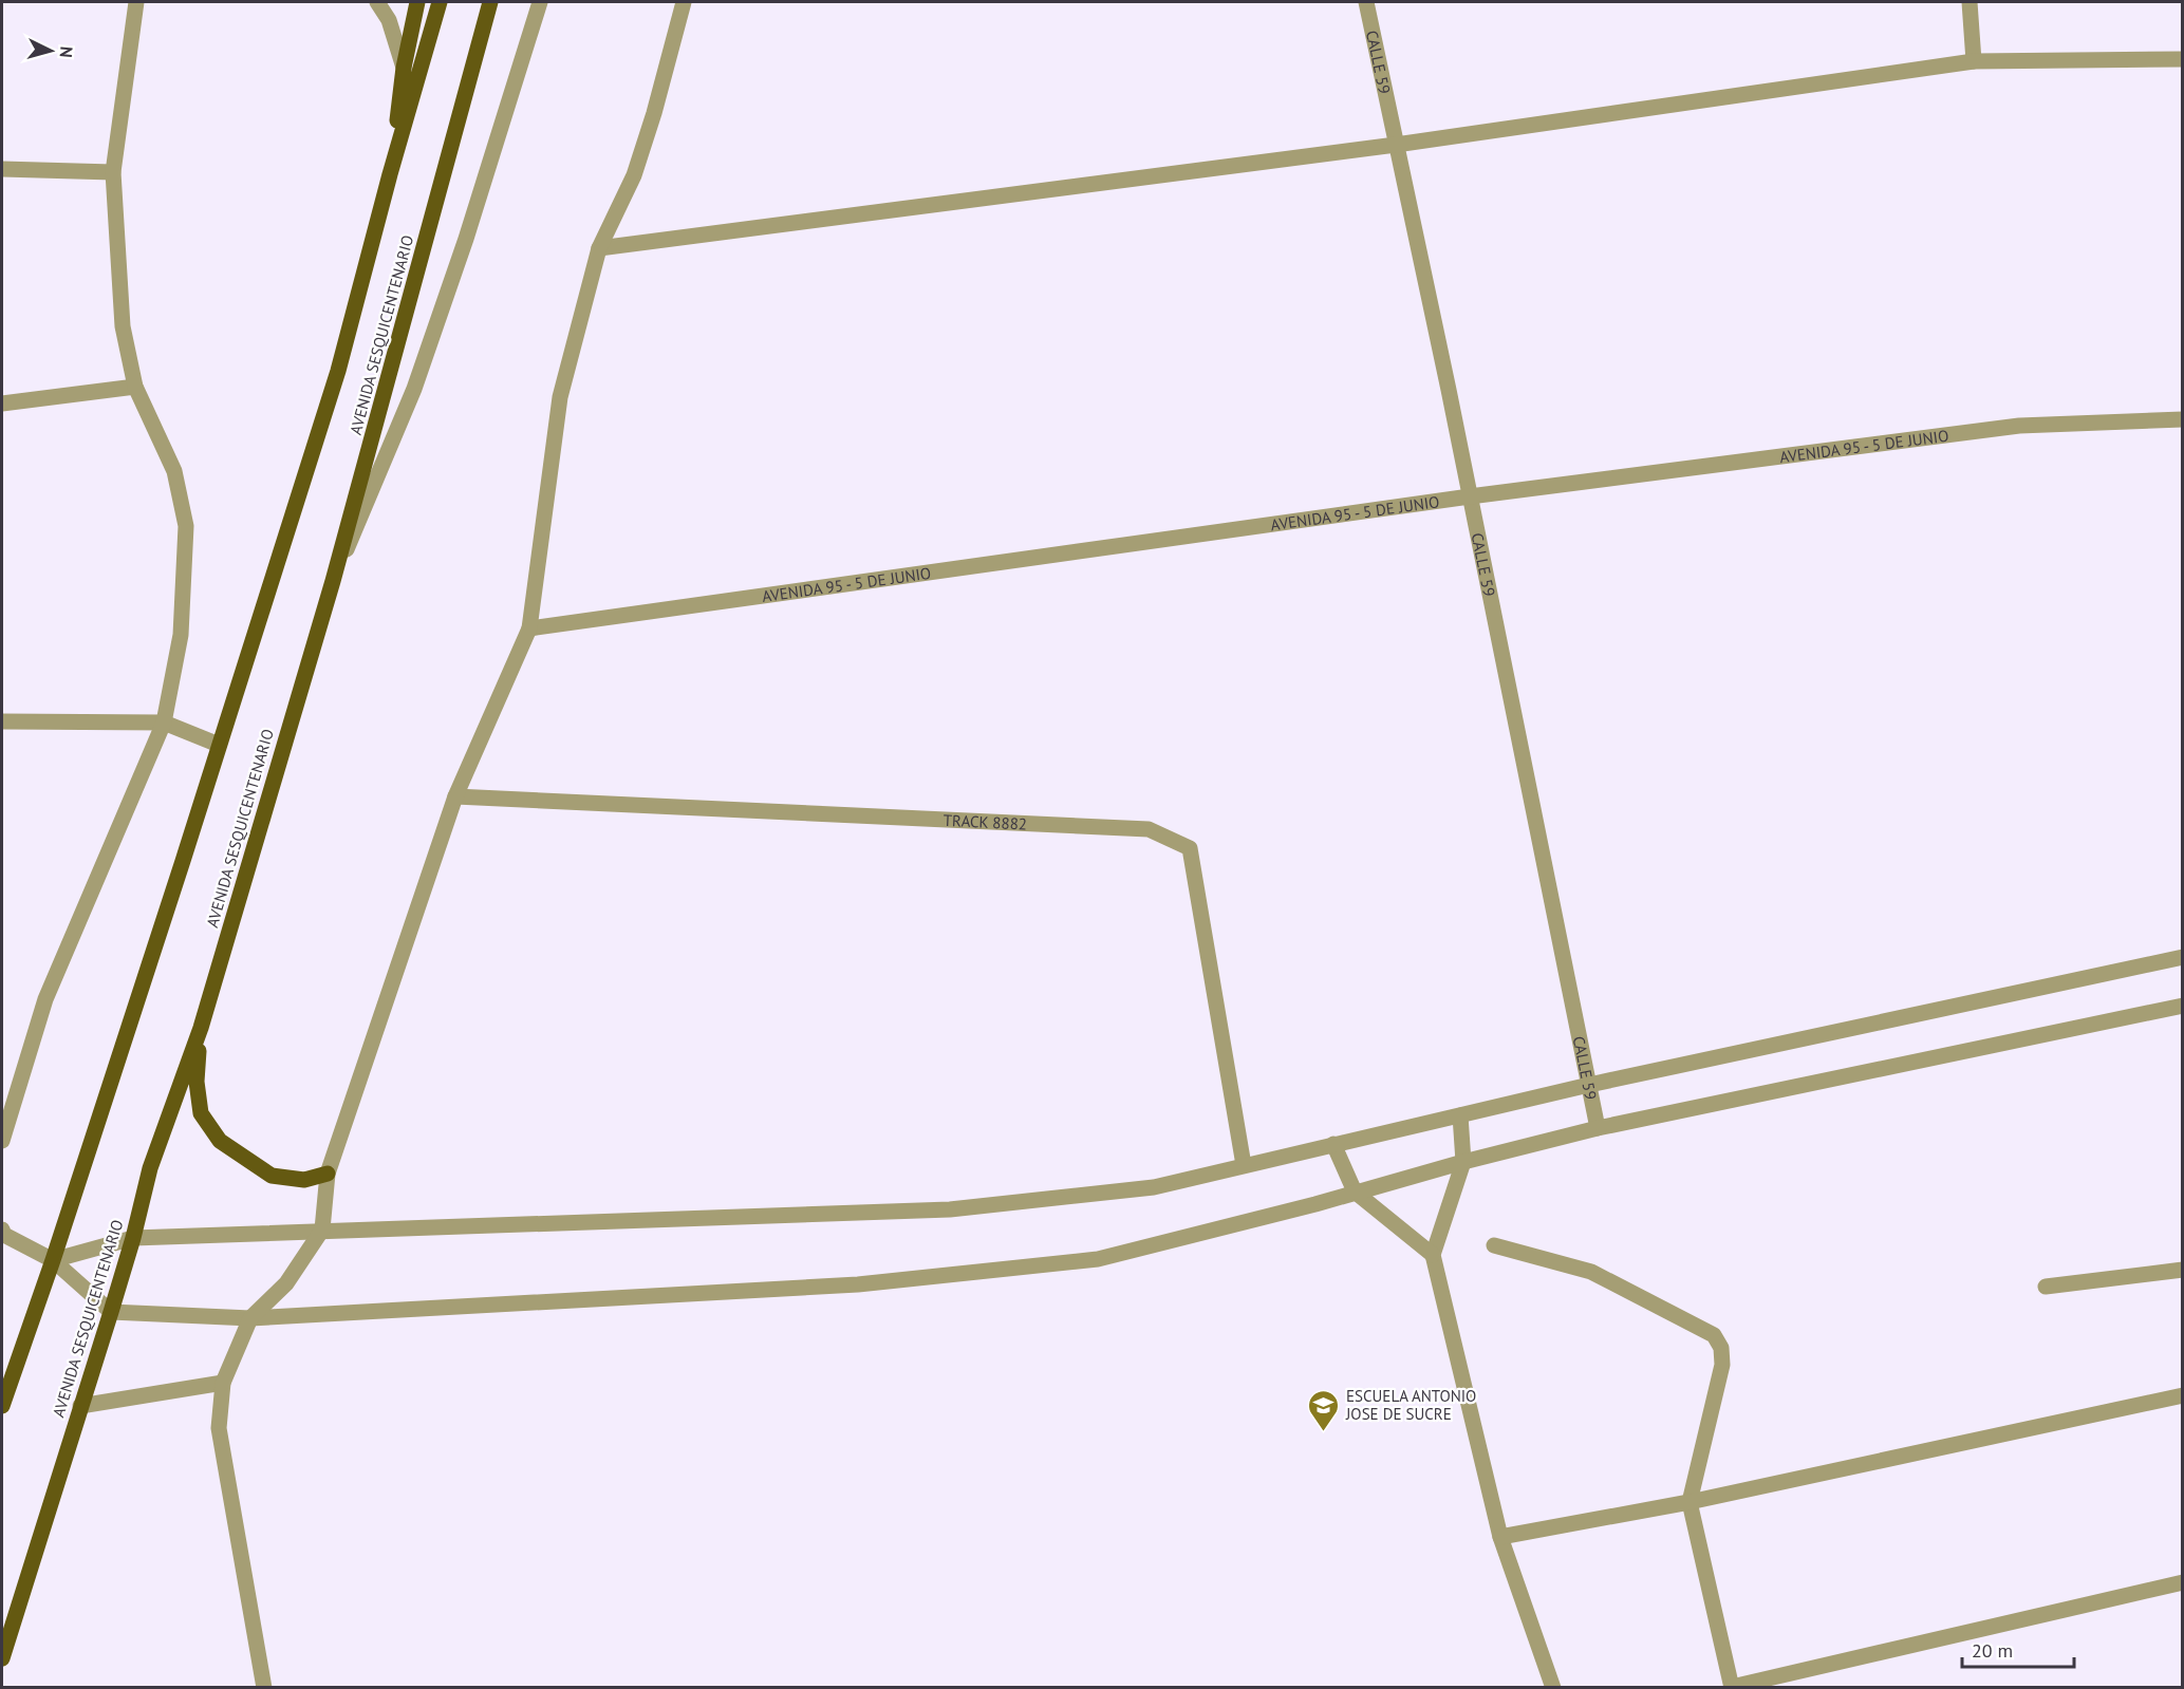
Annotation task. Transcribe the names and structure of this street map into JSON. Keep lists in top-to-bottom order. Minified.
{"streets":{"main road":["AVENIDA SESQUICENTENARIO"],"street":["CALLE 59","AVENIDA 95 - 5 DE JUNIO","TRACK 8882"]},"crossings":[["CALLE 59","AVENIDA 95 - 5 DE JUNIO"]],"places":{"school or university":["ESCUELA ANTONIO JOSE DE SUCRE"]},"scale_bar":"20 m","north":"right"}
